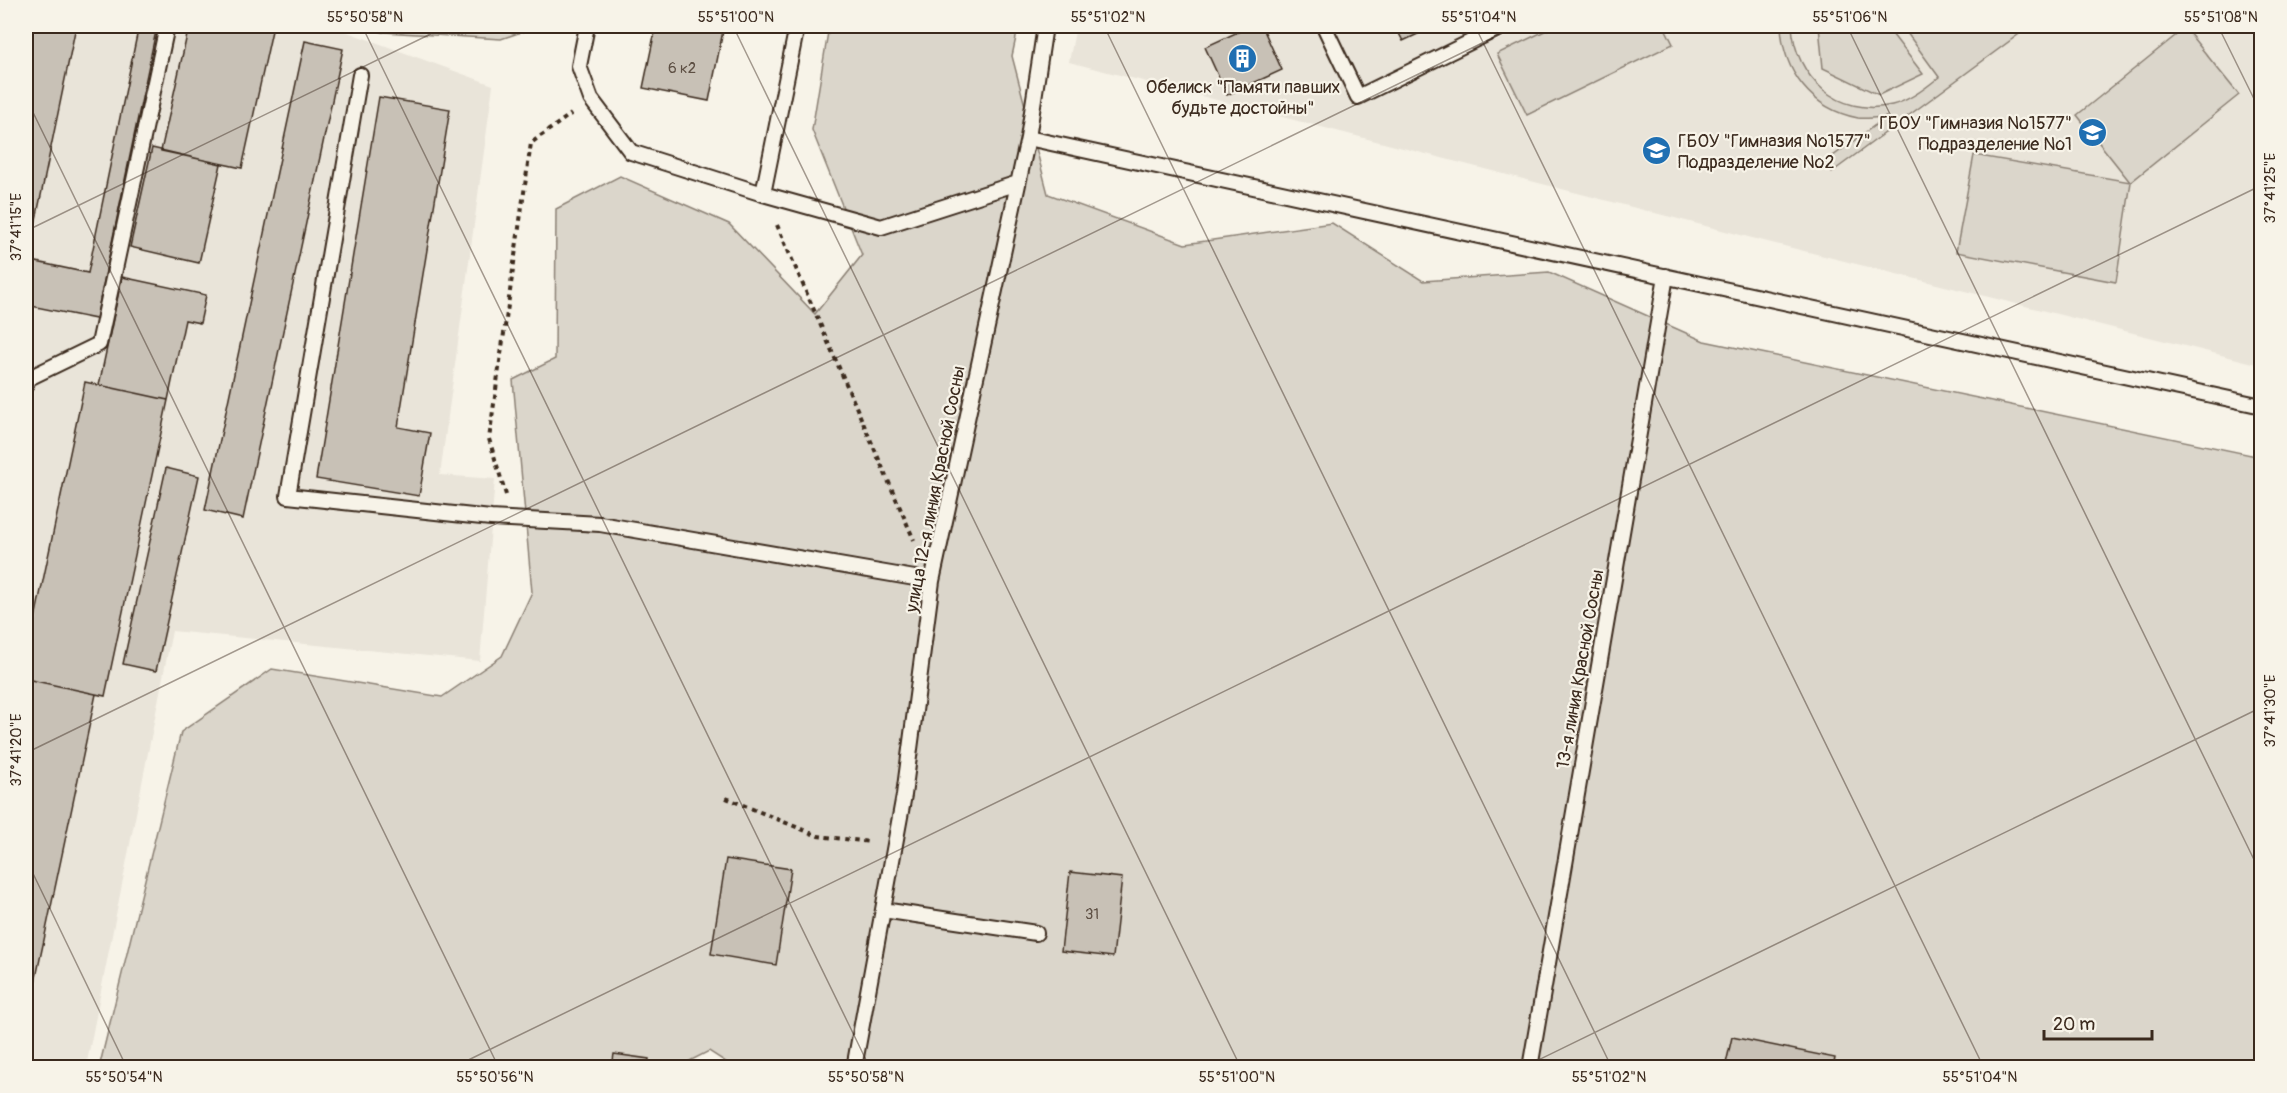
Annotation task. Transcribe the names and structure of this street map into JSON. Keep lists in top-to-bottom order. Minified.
{"streets":{"lane":["улица 12-я линия Красной Сосны","13-я линия Красной Сосны"]},"places":{"building":["Обелиск \"Памяти павших будьте достойны\""],"school or university":["ГБОУ \"Гимназия №1577\" Подразделение №1","ГБОУ \"Гимназия №1577\" Подразделение №2"]},"house_numbers":["6 к2","31"],"scale_bar":"20 m","coordinates":["55°50'58\"N","55°51'00\"N","55°51'02\"N","55°51'04\"N","55°51'06\"N","55°51'08\"N","37°41'25\"E","37°41'15\"E","37°41'30\"E","37°41'20\"E","55°50'54\"N","55°50'56\"N"]}
